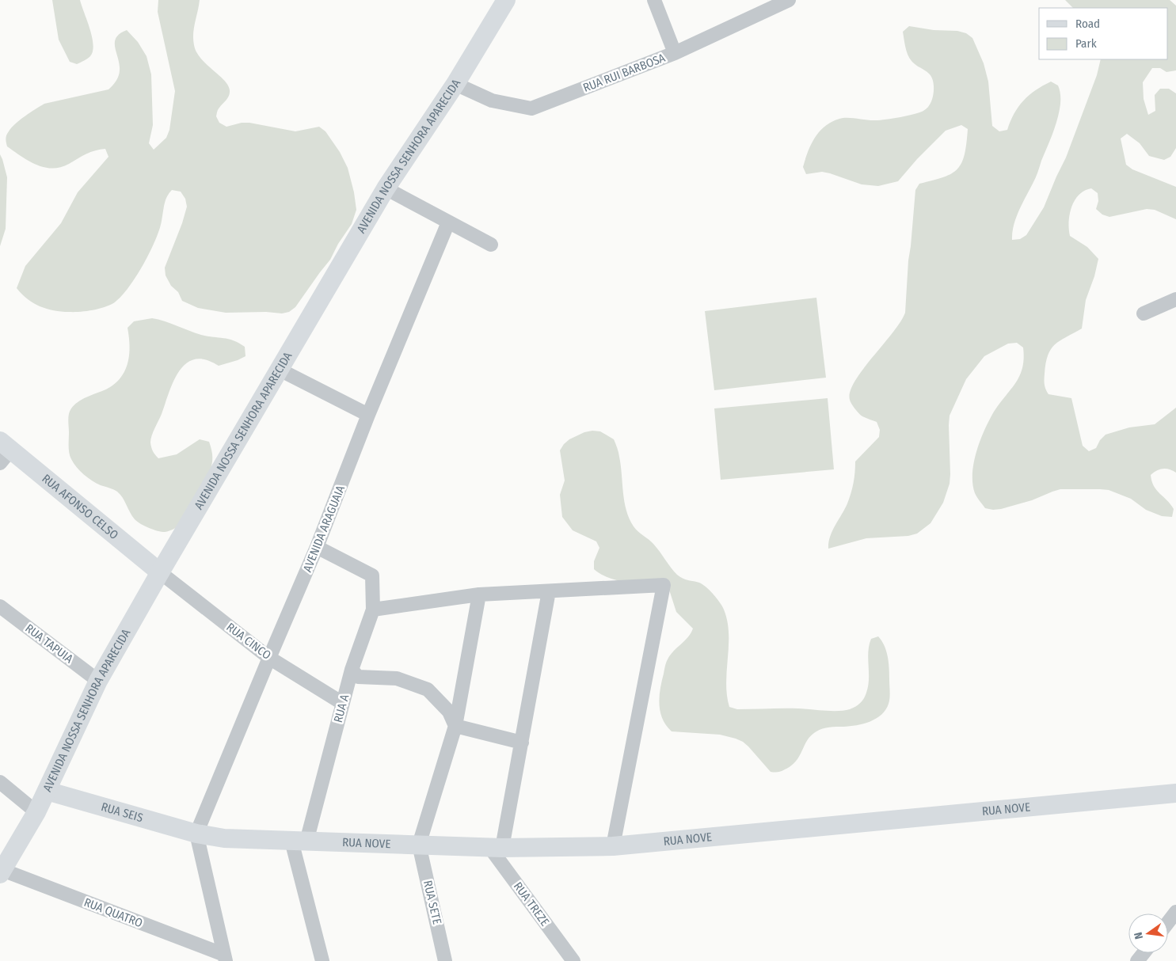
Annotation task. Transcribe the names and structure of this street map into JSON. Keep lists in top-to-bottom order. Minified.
{"streets":{"street":["RUA RUI BARBOSA","AVENIDA NOSSA SENHORA APARECIDA","RUA AFONSO CELSO","AVENIDA ARAGUAIA","RUA CINCO","RUA TAPUIA","RUA A","RUA NOVE","RUA SEIS","RUA SETE","RUA TREZE","RUA QUATRO"]},"crossings":[["RUA RUI BARBOSA","AVENIDA NOSSA SENHORA APARECIDA"],["AVENIDA NOSSA SENHORA APARECIDA","RUA AFONSO CELSO"],["AVENIDA NOSSA SENHORA APARECIDA","RUA CINCO"],["AVENIDA NOSSA SENHORA APARECIDA","RUA TAPUIA"],["AVENIDA NOSSA SENHORA APARECIDA","RUA SEIS"],["AVENIDA NOSSA SENHORA APARECIDA","RUA QUATRO"],["RUA AFONSO CELSO","RUA CINCO"],["AVENIDA ARAGUAIA","RUA CINCO"],["AVENIDA ARAGUAIA","RUA A"],["AVENIDA ARAGUAIA","RUA NOVE"],["AVENIDA ARAGUAIA","RUA SEIS"],["RUA CINCO","RUA A"],["RUA A","RUA NOVE"],["RUA NOVE","RUA SEIS"],["RUA NOVE","RUA SETE"],["RUA NOVE","RUA TREZE"]],"legend":["Road","Park"],"north":"left"}
